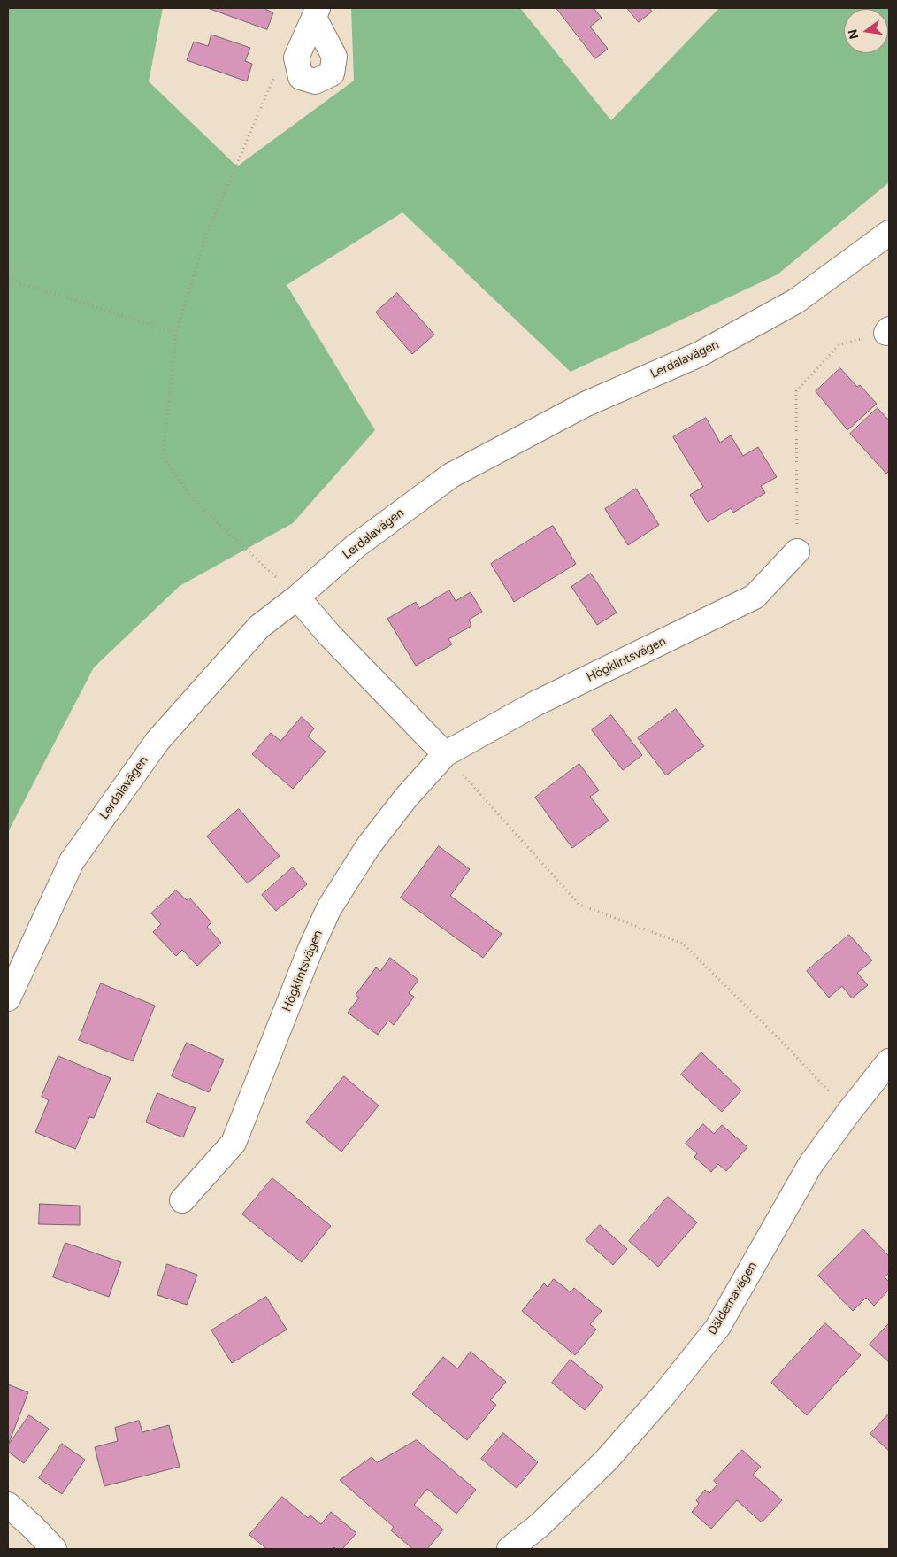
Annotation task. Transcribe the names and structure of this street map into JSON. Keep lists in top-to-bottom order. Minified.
{"streets":{"street":["Lerdalavägen","Högklintsvägen","Däldernavägen"]},"north":"left"}
